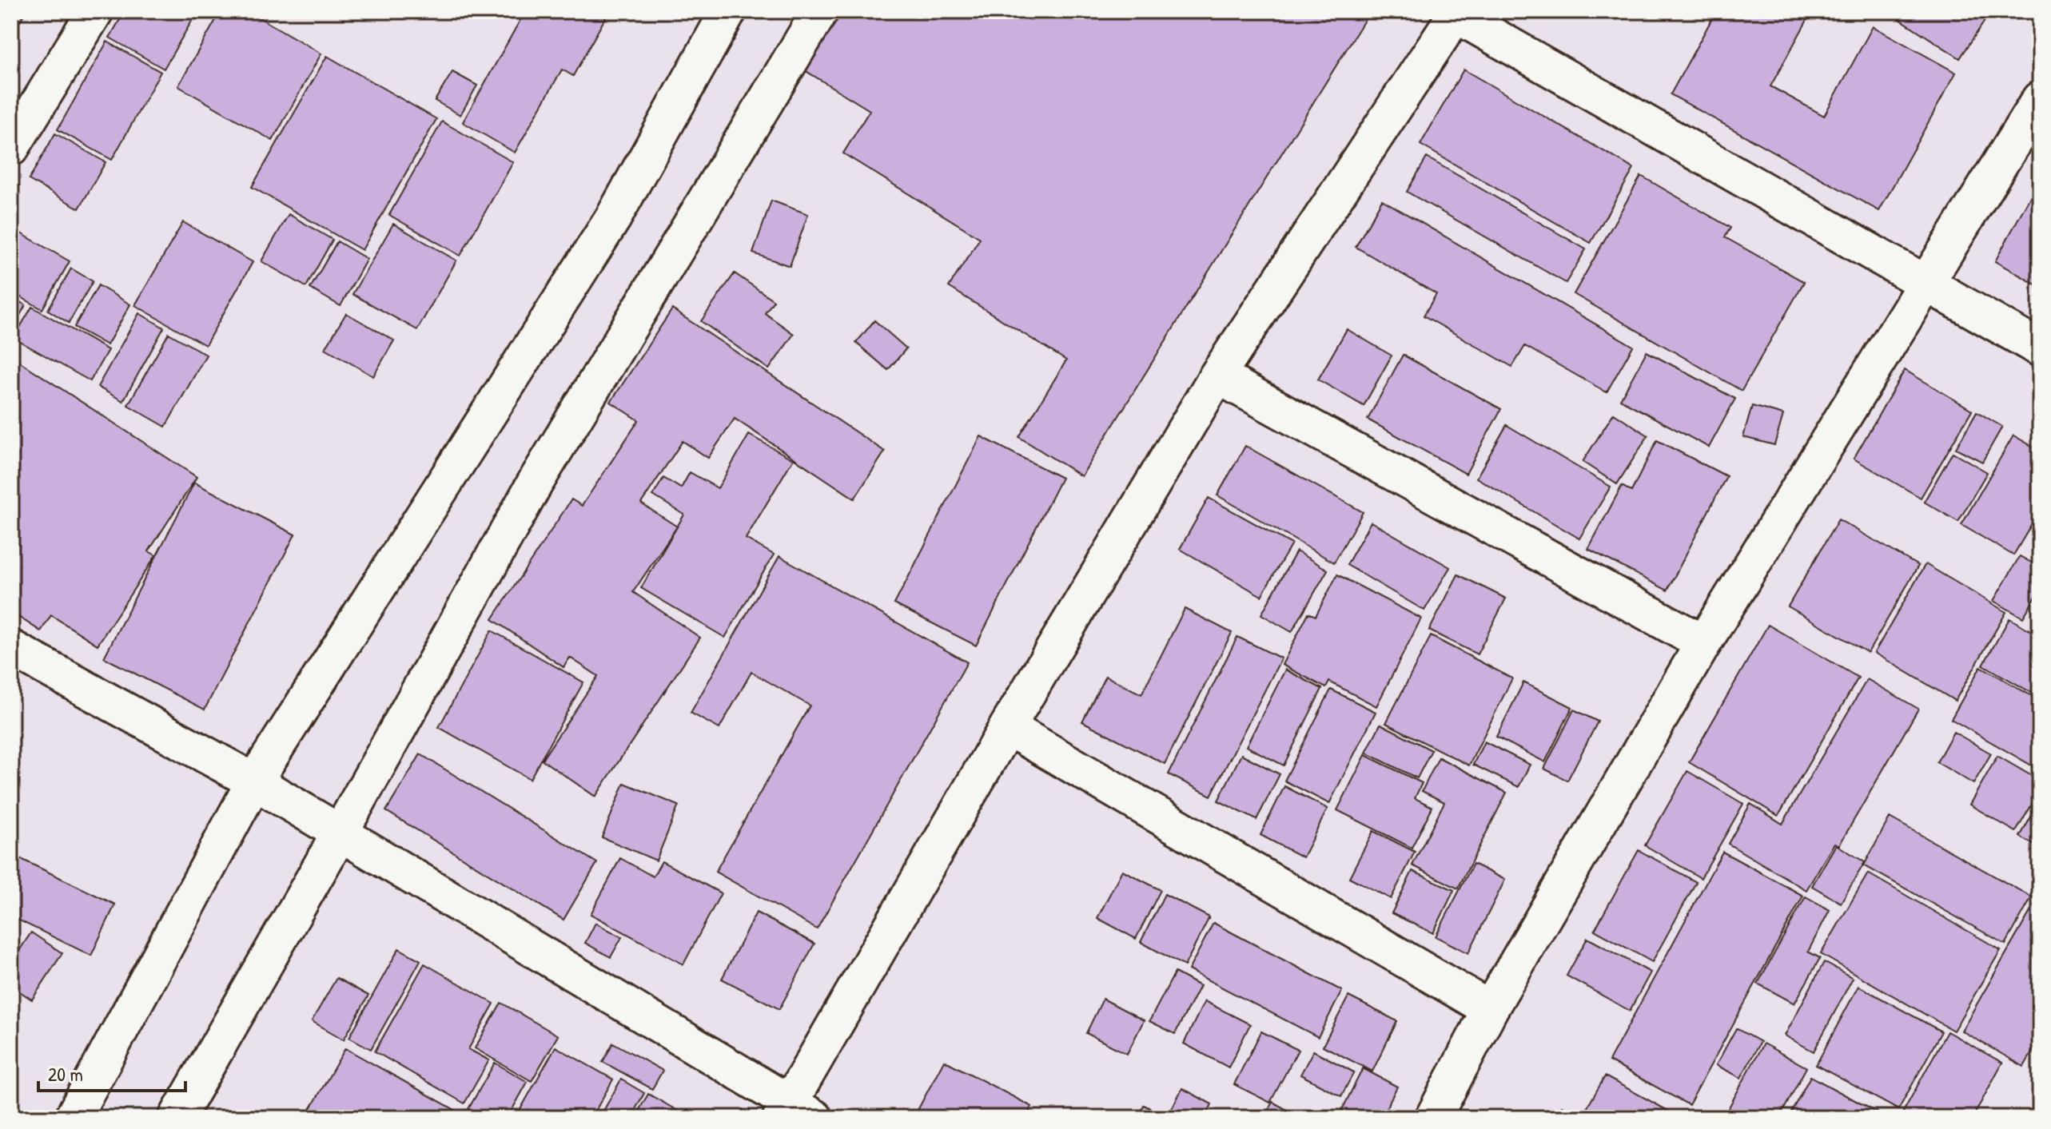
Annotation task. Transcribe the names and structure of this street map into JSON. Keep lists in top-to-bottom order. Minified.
{"scale_bar":"20 m"}
